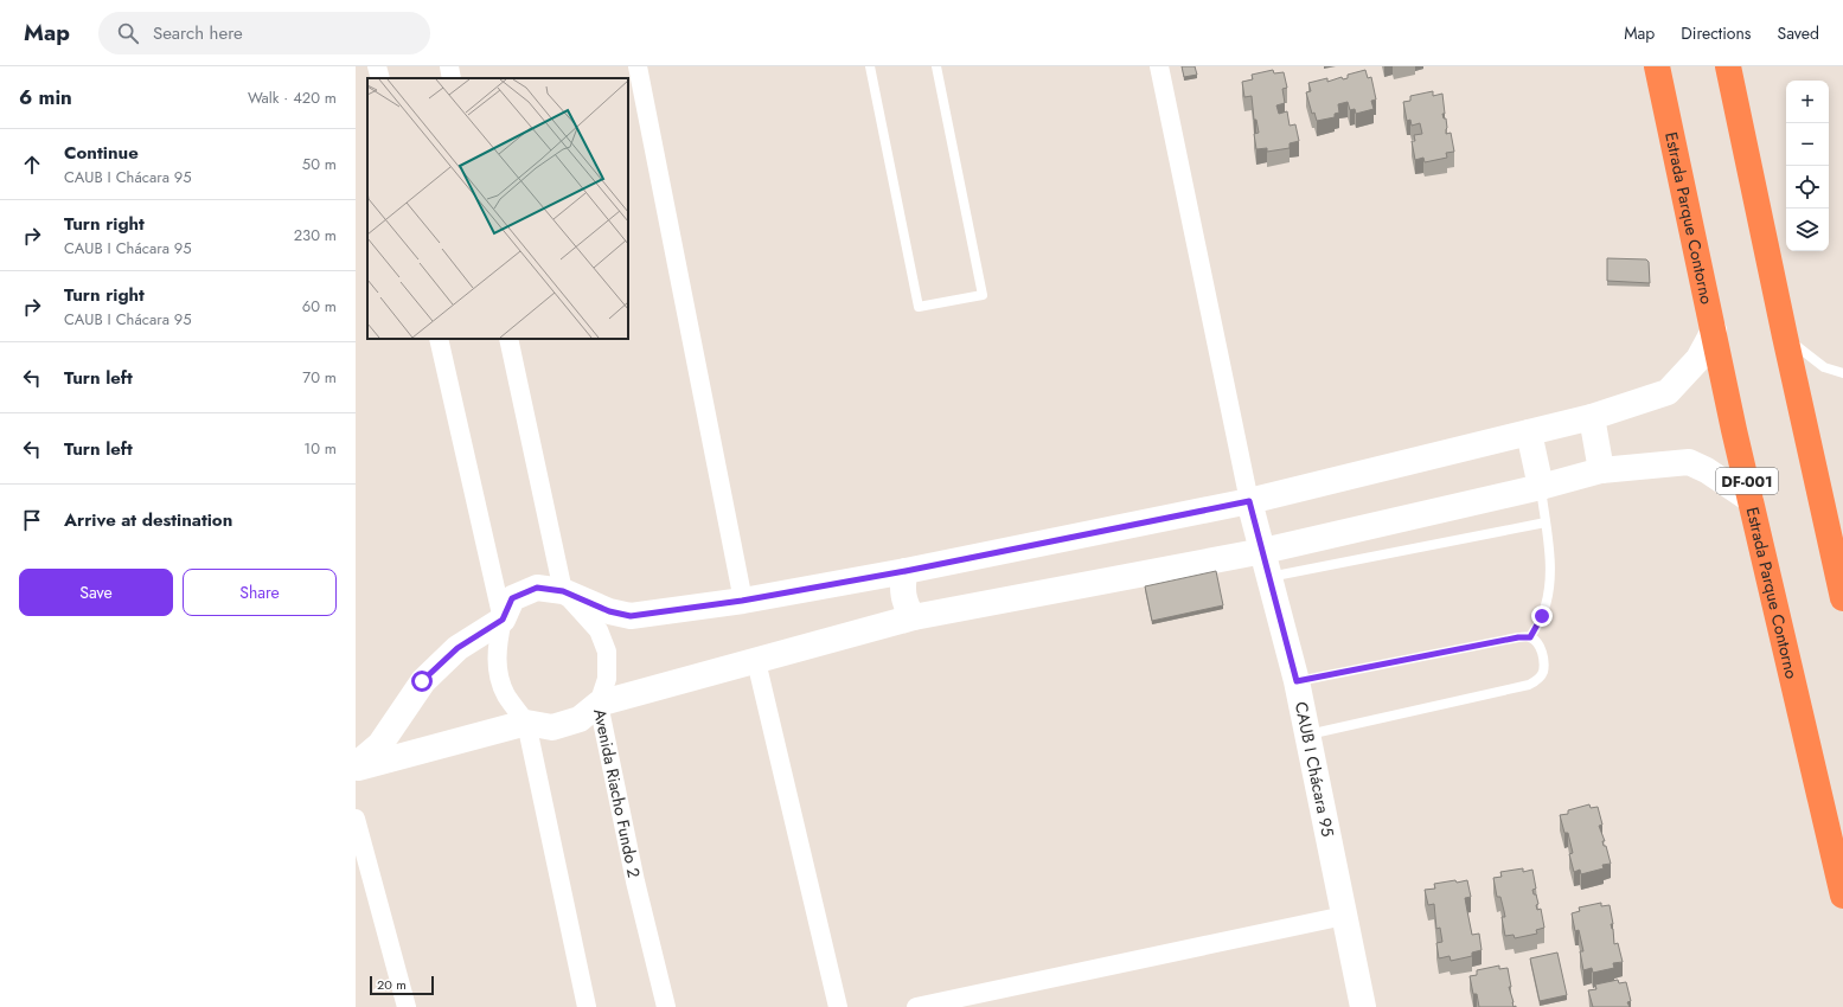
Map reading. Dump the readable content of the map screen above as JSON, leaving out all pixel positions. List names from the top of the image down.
{
  "streets": {
    "highway": ["Estrada Parque Contorno", "DF-001"],
    "street": ["CAUB I Chácara 95", "Avenida Riacho Fundo 2"]
  },
  "scale_bar": "20 m",
  "page": {
    "header": "Map",
    "search": "Search here",
    "nav": ["Map", "Directions", "Saved"],
    "heading": ["6 min", "Walk · 420 m"],
    "map_buttons": ["+", "−"],
    "list": [
      ["Continue", "CAUB I Chácara 95", "50 m"],
      ["Turn right", "CAUB I Chácara 95", "230 m"],
      ["Turn right", "CAUB I Chácara 95", "60 m"],
      ["Turn left", "70 m"],
      ["Turn left", "10 m"],
      "Arrive at destination"
    ],
    "buttons": ["Save", "Share"],
    "scale": "20 m"
  }
}
